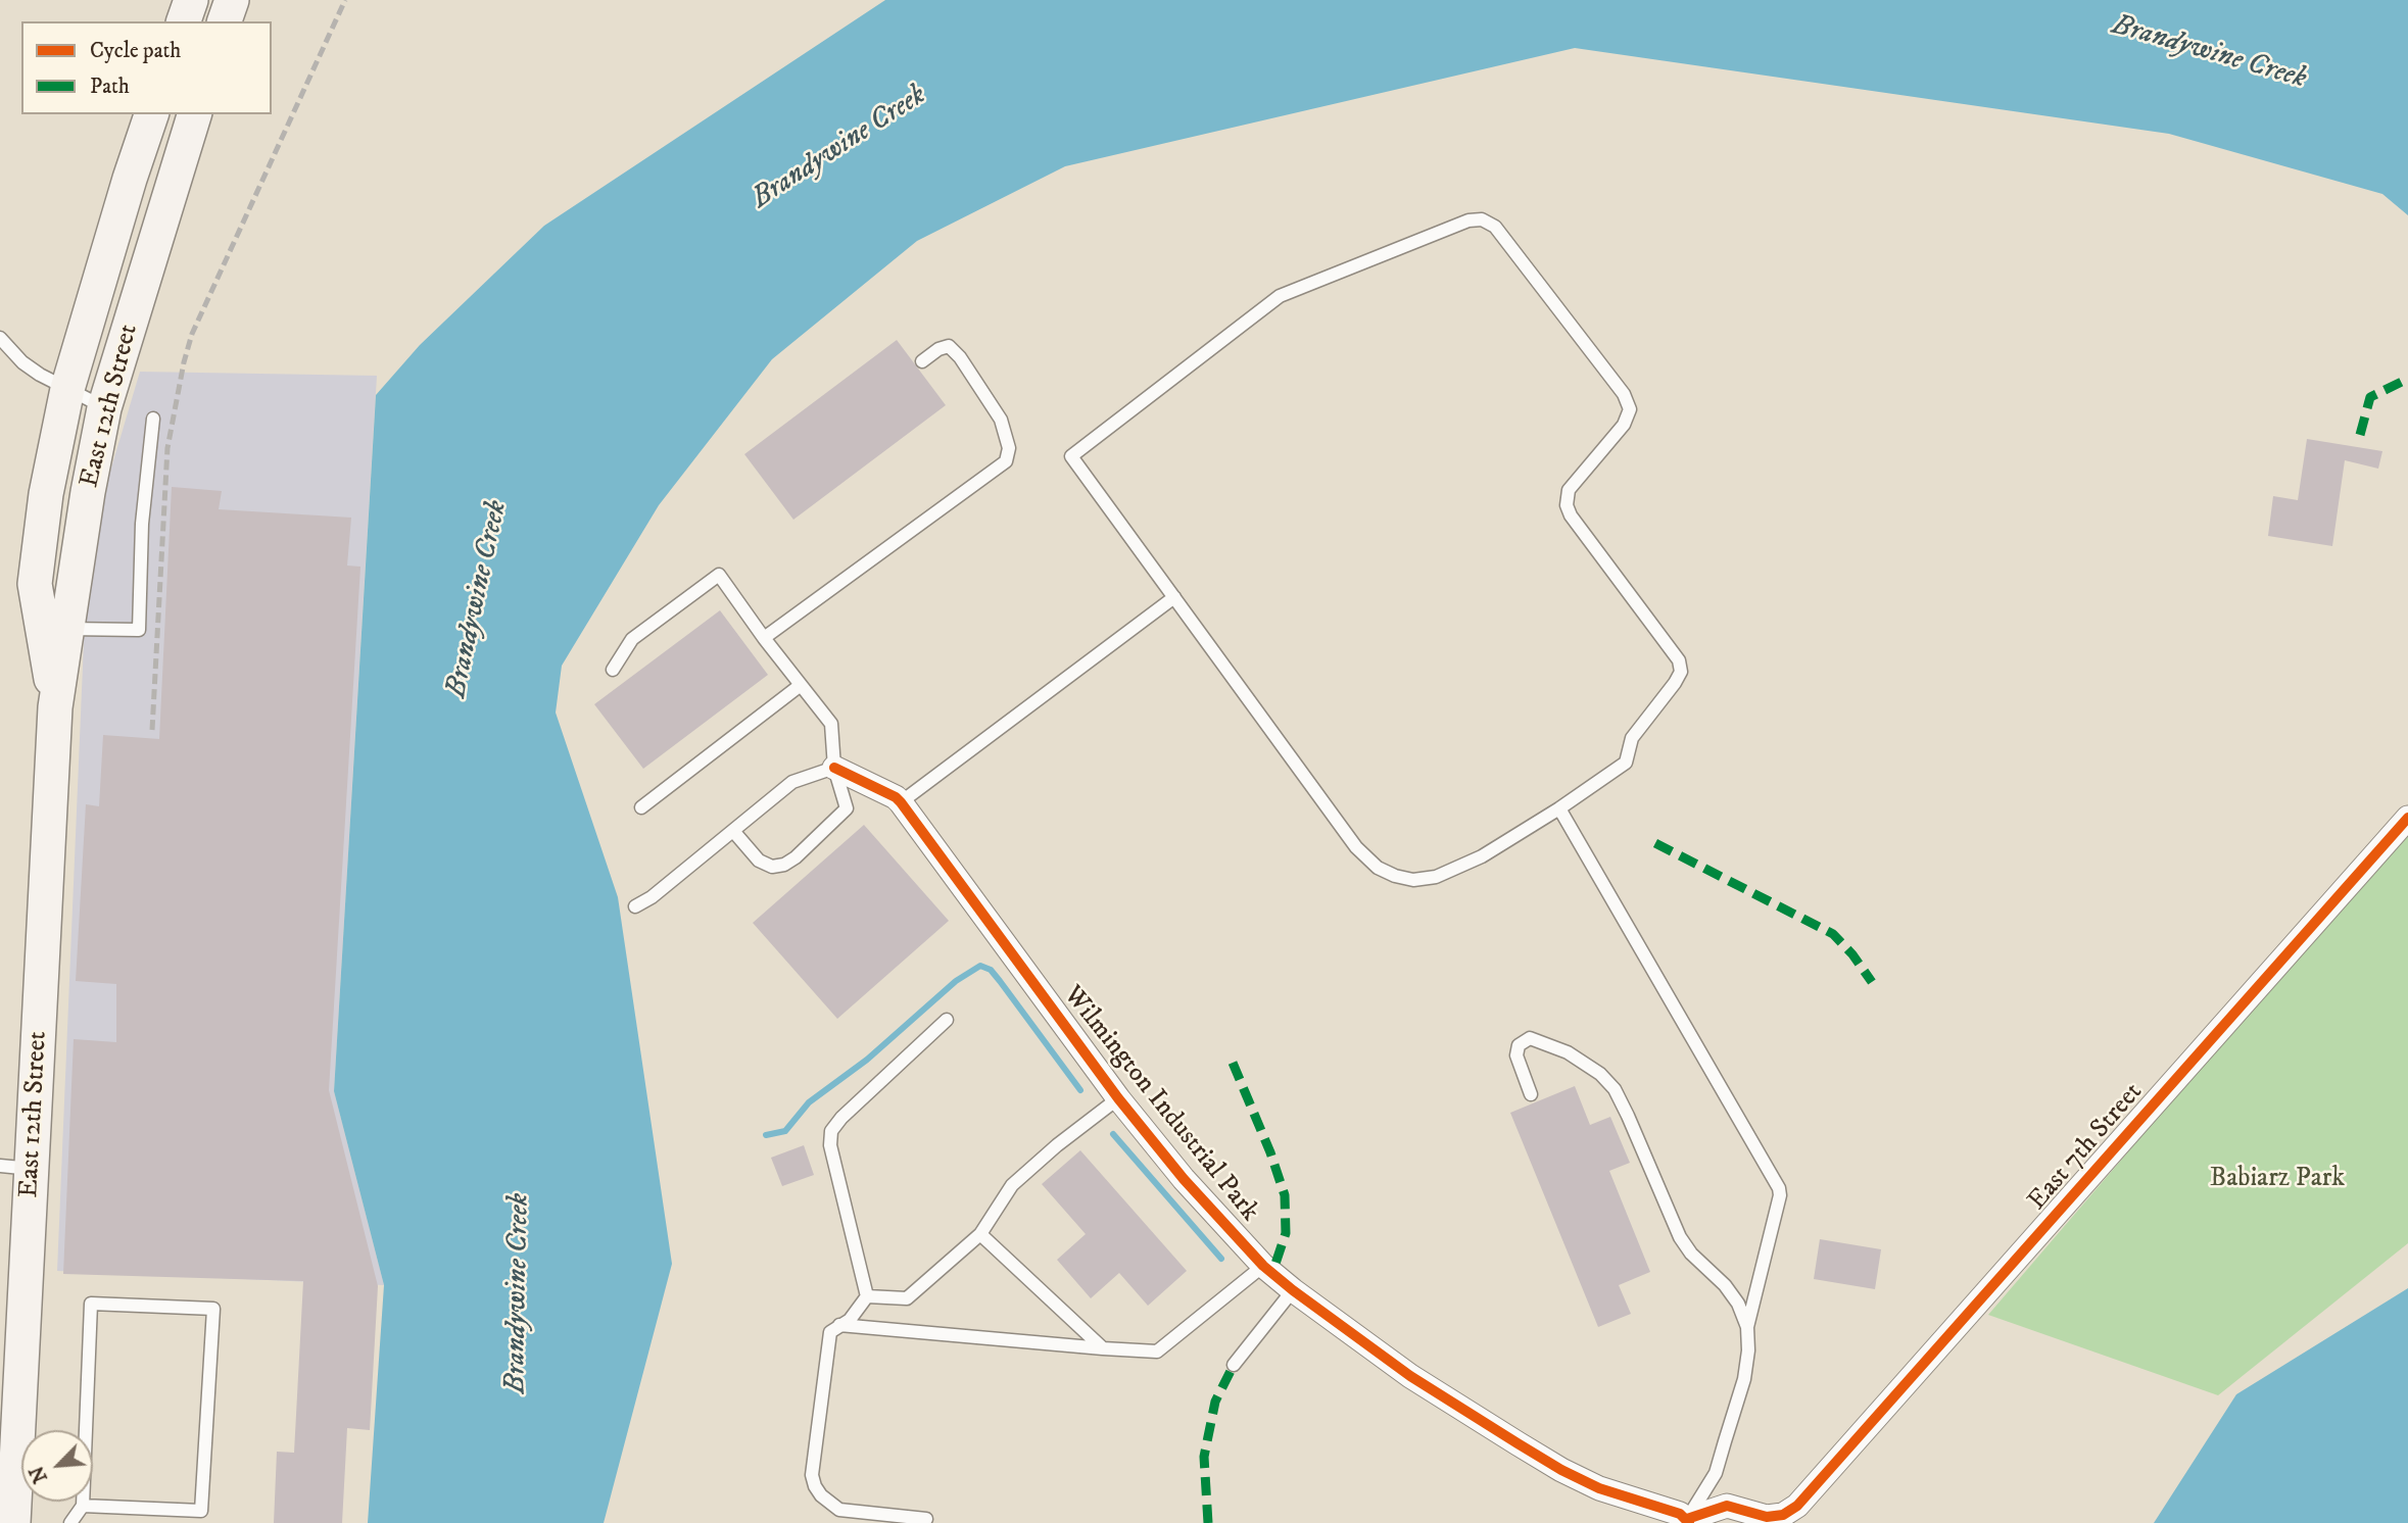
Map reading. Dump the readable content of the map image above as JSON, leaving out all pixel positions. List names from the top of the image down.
{
  "streets": {
    "main road": ["East 12th Street"],
    "street": ["Wilmington Industrial Park", "East 7th Street"]
  },
  "crossings": [
    ["Wilmington Industrial Park", "East 7th Street"]
  ],
  "water": ["Brandywine Creek"],
  "parks": ["Babiarz Park"],
  "legend": ["Cycle path", "Path"],
  "north": "bottom left"
}
